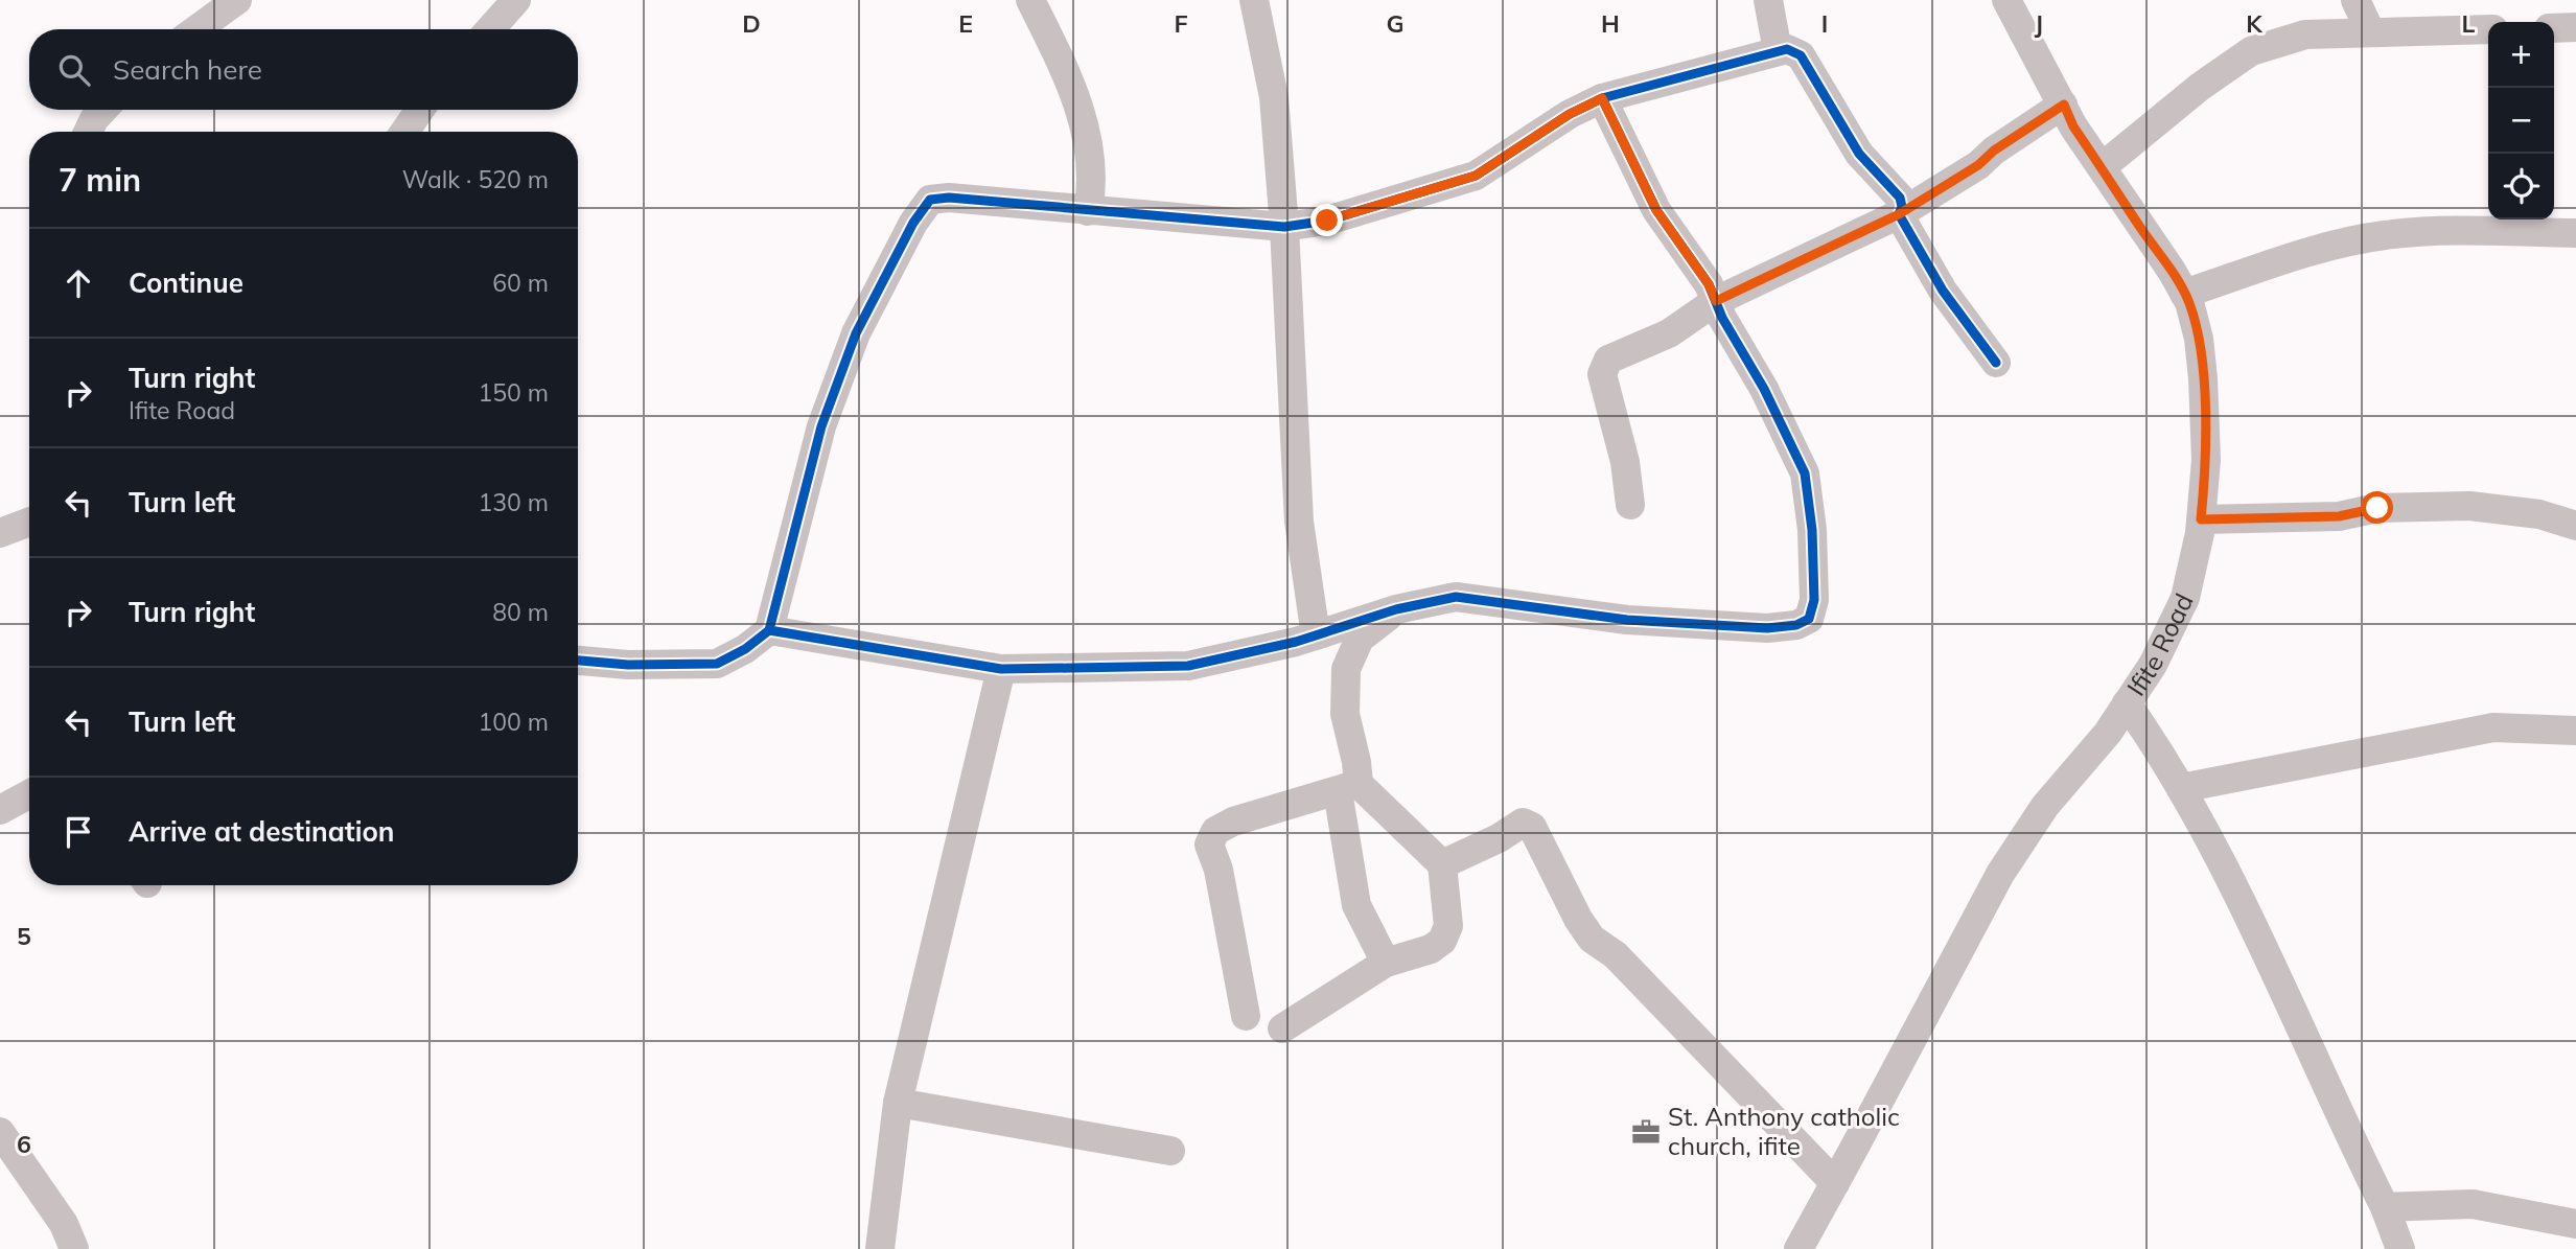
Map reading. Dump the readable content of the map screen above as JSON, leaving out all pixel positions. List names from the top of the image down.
{
  "streets": {
    "street": ["Ifite Road"]
  },
  "places": {
    "office": ["St. Anthony catholic church, ifite"]
  },
  "page": {
    "map_buttons": ["+", "−"],
    "search": "Search here",
    "heading": ["7 min", "Walk · 520 m"],
    "list": [
      ["Continue", "60 m"],
      ["Turn right", "Ifite Road", "150 m"],
      ["Turn left", "130 m"],
      ["Turn right", "80 m"],
      ["Turn left", "100 m"],
      "Arrive at destination"
    ]
  },
  "grid": {
    "columns": [
      "D",
      "E",
      "F",
      "G",
      "H",
      "I",
      "J",
      "K",
      "L"
    ],
    "rows": ["5", "6"]
  }
}
